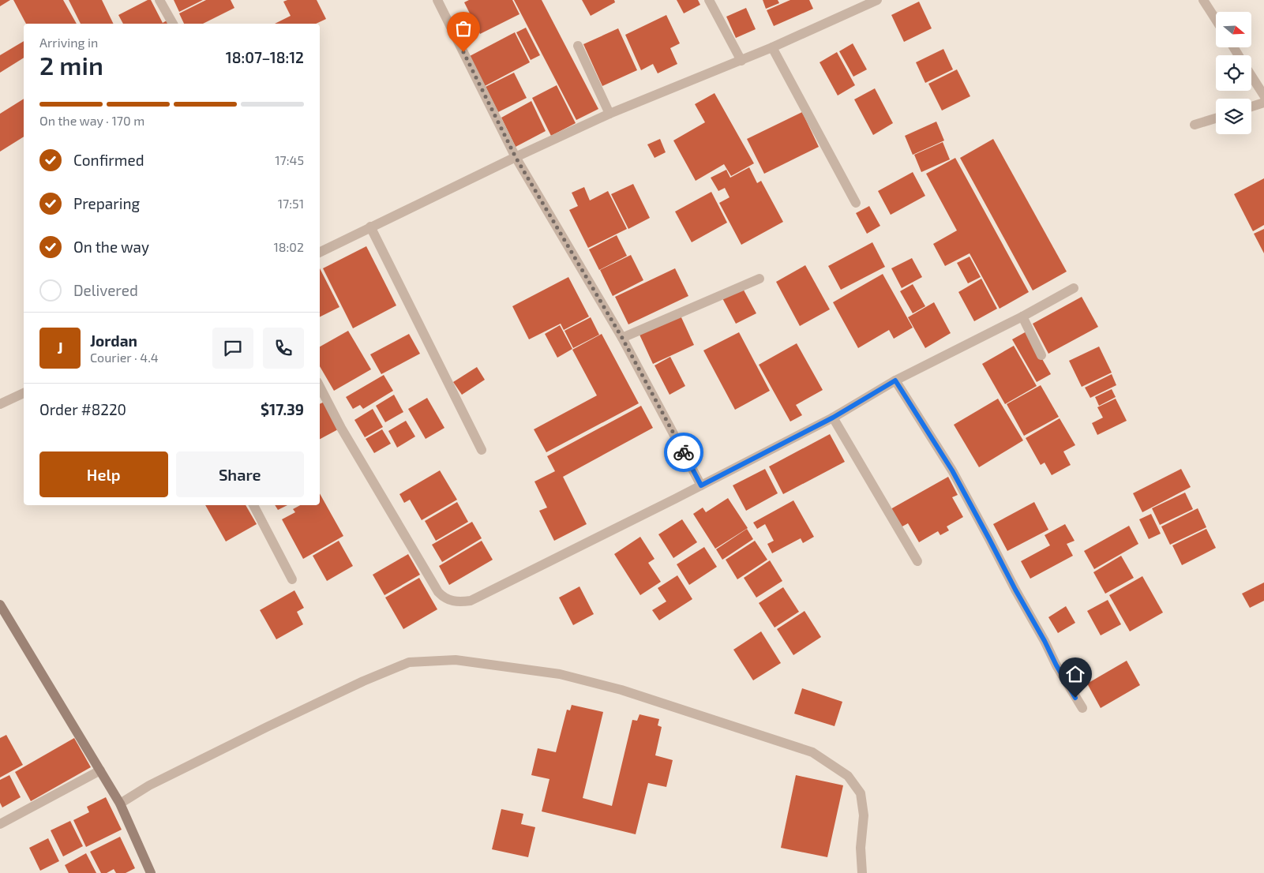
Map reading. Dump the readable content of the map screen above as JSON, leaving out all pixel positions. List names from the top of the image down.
{
  "north": "right",
  "page": {
    "heading": ["2 min", "Arriving in", "18:07–18:12"],
    "panel": [
      "Jordan",
      "Courier · 4.4",
      "Order #8220",
      "$17.39"
    ],
    "bar": "On the way · 170 m",
    "list": [
      ["Confirmed", "17:45"],
      ["Preparing", "17:51"],
      ["On the way", "18:02"],
      "Delivered"
    ],
    "round": "J",
    "buttons": ["Help", "Share"]
  }
}
